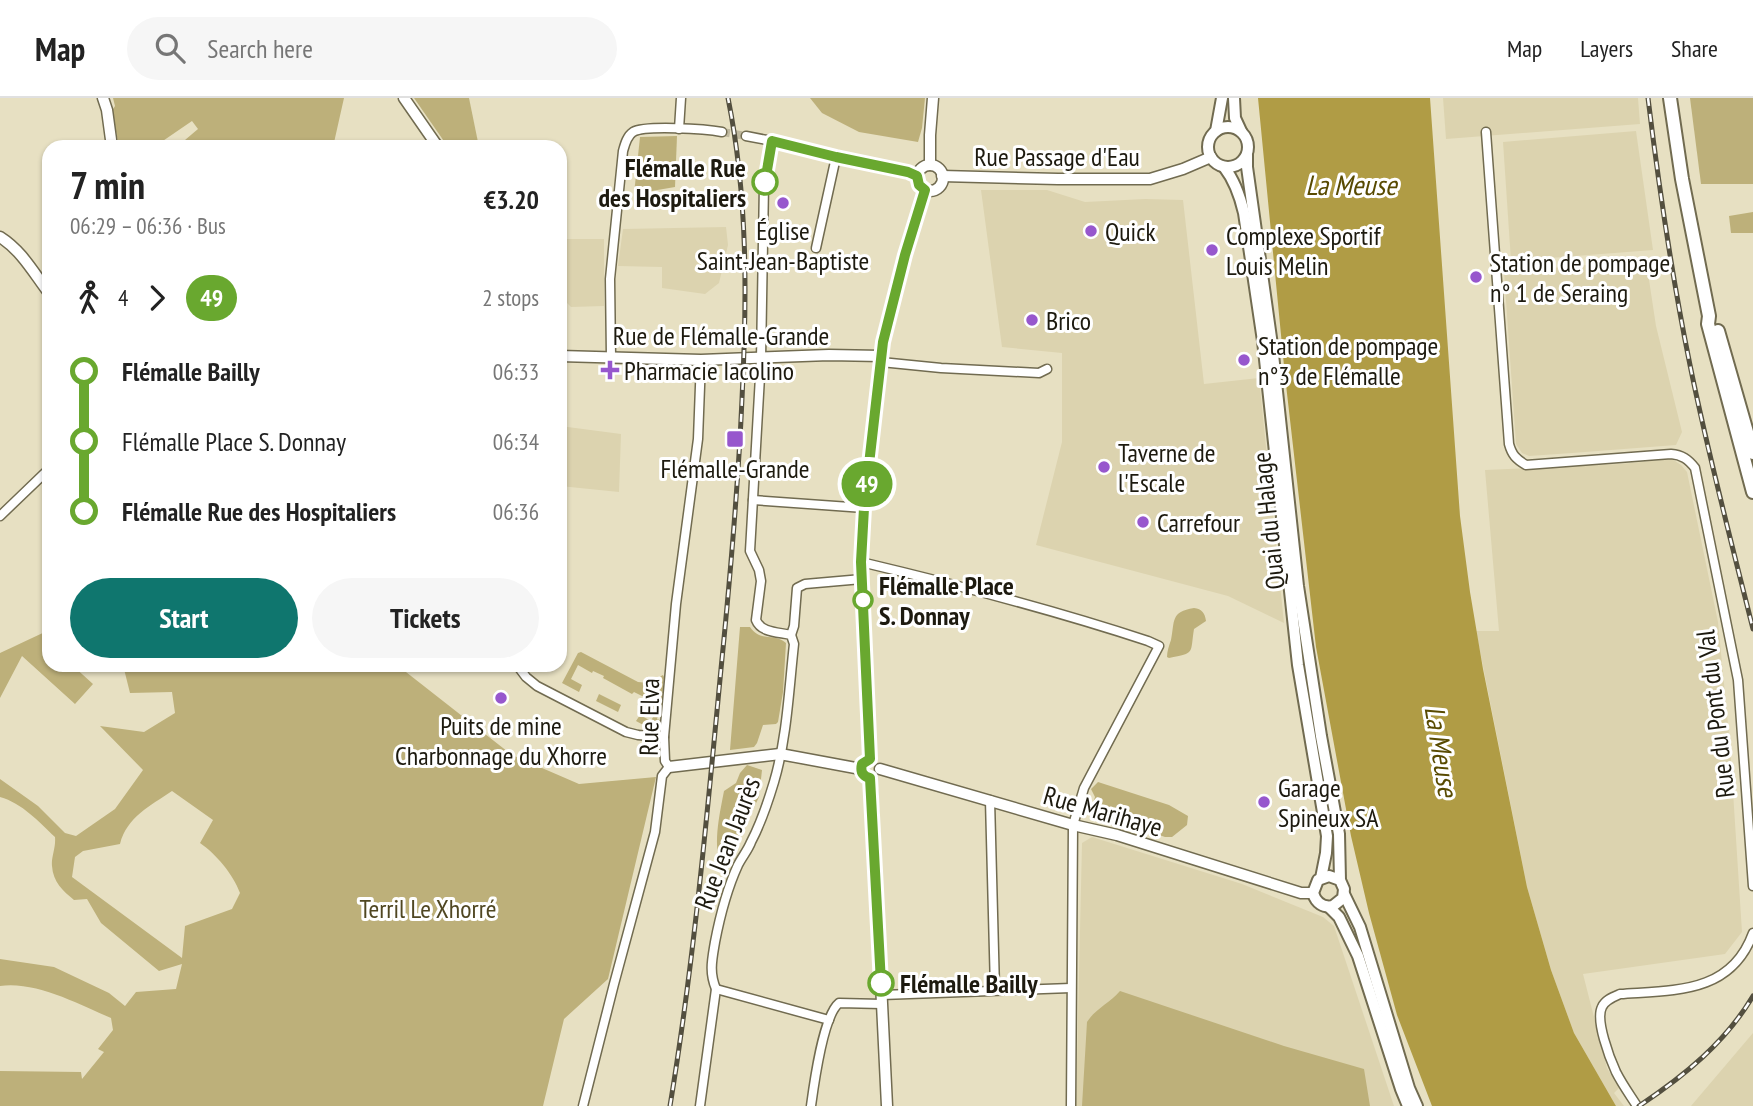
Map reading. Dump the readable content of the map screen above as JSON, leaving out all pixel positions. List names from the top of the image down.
{
  "streets": {
    "main road": ["Quai du Halage"],
    "street": [
      "Rue Passage d'Eau",
      "Rue de Flémalle-Grande",
      "Rue du Pont du Val",
      "Rue Elva",
      "Rue Marihaye",
      "Rue Jean Jaurès"
    ]
  },
  "crossings": [
    ["Rue Passage d'Eau", "Quai du Halage"],
    ["Rue de Flémalle-Grande", "Rue Elva"],
    ["Quai du Halage", "Rue Marihaye"]
  ],
  "water": ["La Meuse"],
  "parks": ["Terril Le Xhorré"],
  "places": {
    "other": [
      "Flémalle Rue des Hospitaliers",
      "Église Saint-Jean-Baptiste",
      "Quick",
      "Complexe Sportif Louis Melin",
      "Station de pompage n° 1 de Seraing",
      "Brico",
      "Station de pompage n°3 de Flémalle",
      "Taverne de l'Escale",
      "Carrefour",
      "Flémalle Place S. Donnay",
      "Puits de mine Charbonnage du Xhorre",
      "Garage Spineux SA",
      "Flémalle Bailly"
    ],
    "health": ["Pharmacie Iacolino"],
    "transit": ["Flémalle-Grande"]
  },
  "lines": ["bus line 49"],
  "page": {
    "header": "Map",
    "search": "Search here",
    "nav": ["Map", "Layers", "Share"],
    "on_map": "49",
    "heading": ["7 min", "06:29 – 06:36 · Bus", "€3.20"],
    "legs": ["4", "49", "2 stops"],
    "list": [
      {
        "name": "Flémalle Bailly",
        "value": "06:33"
      },
      {
        "name": "Flémalle Place S. Donnay",
        "value": "06:34"
      },
      {
        "name": "Flémalle Rue des Hospitaliers",
        "value": "06:36"
      }
    ],
    "buttons": ["Start", "Tickets"]
  }
}
